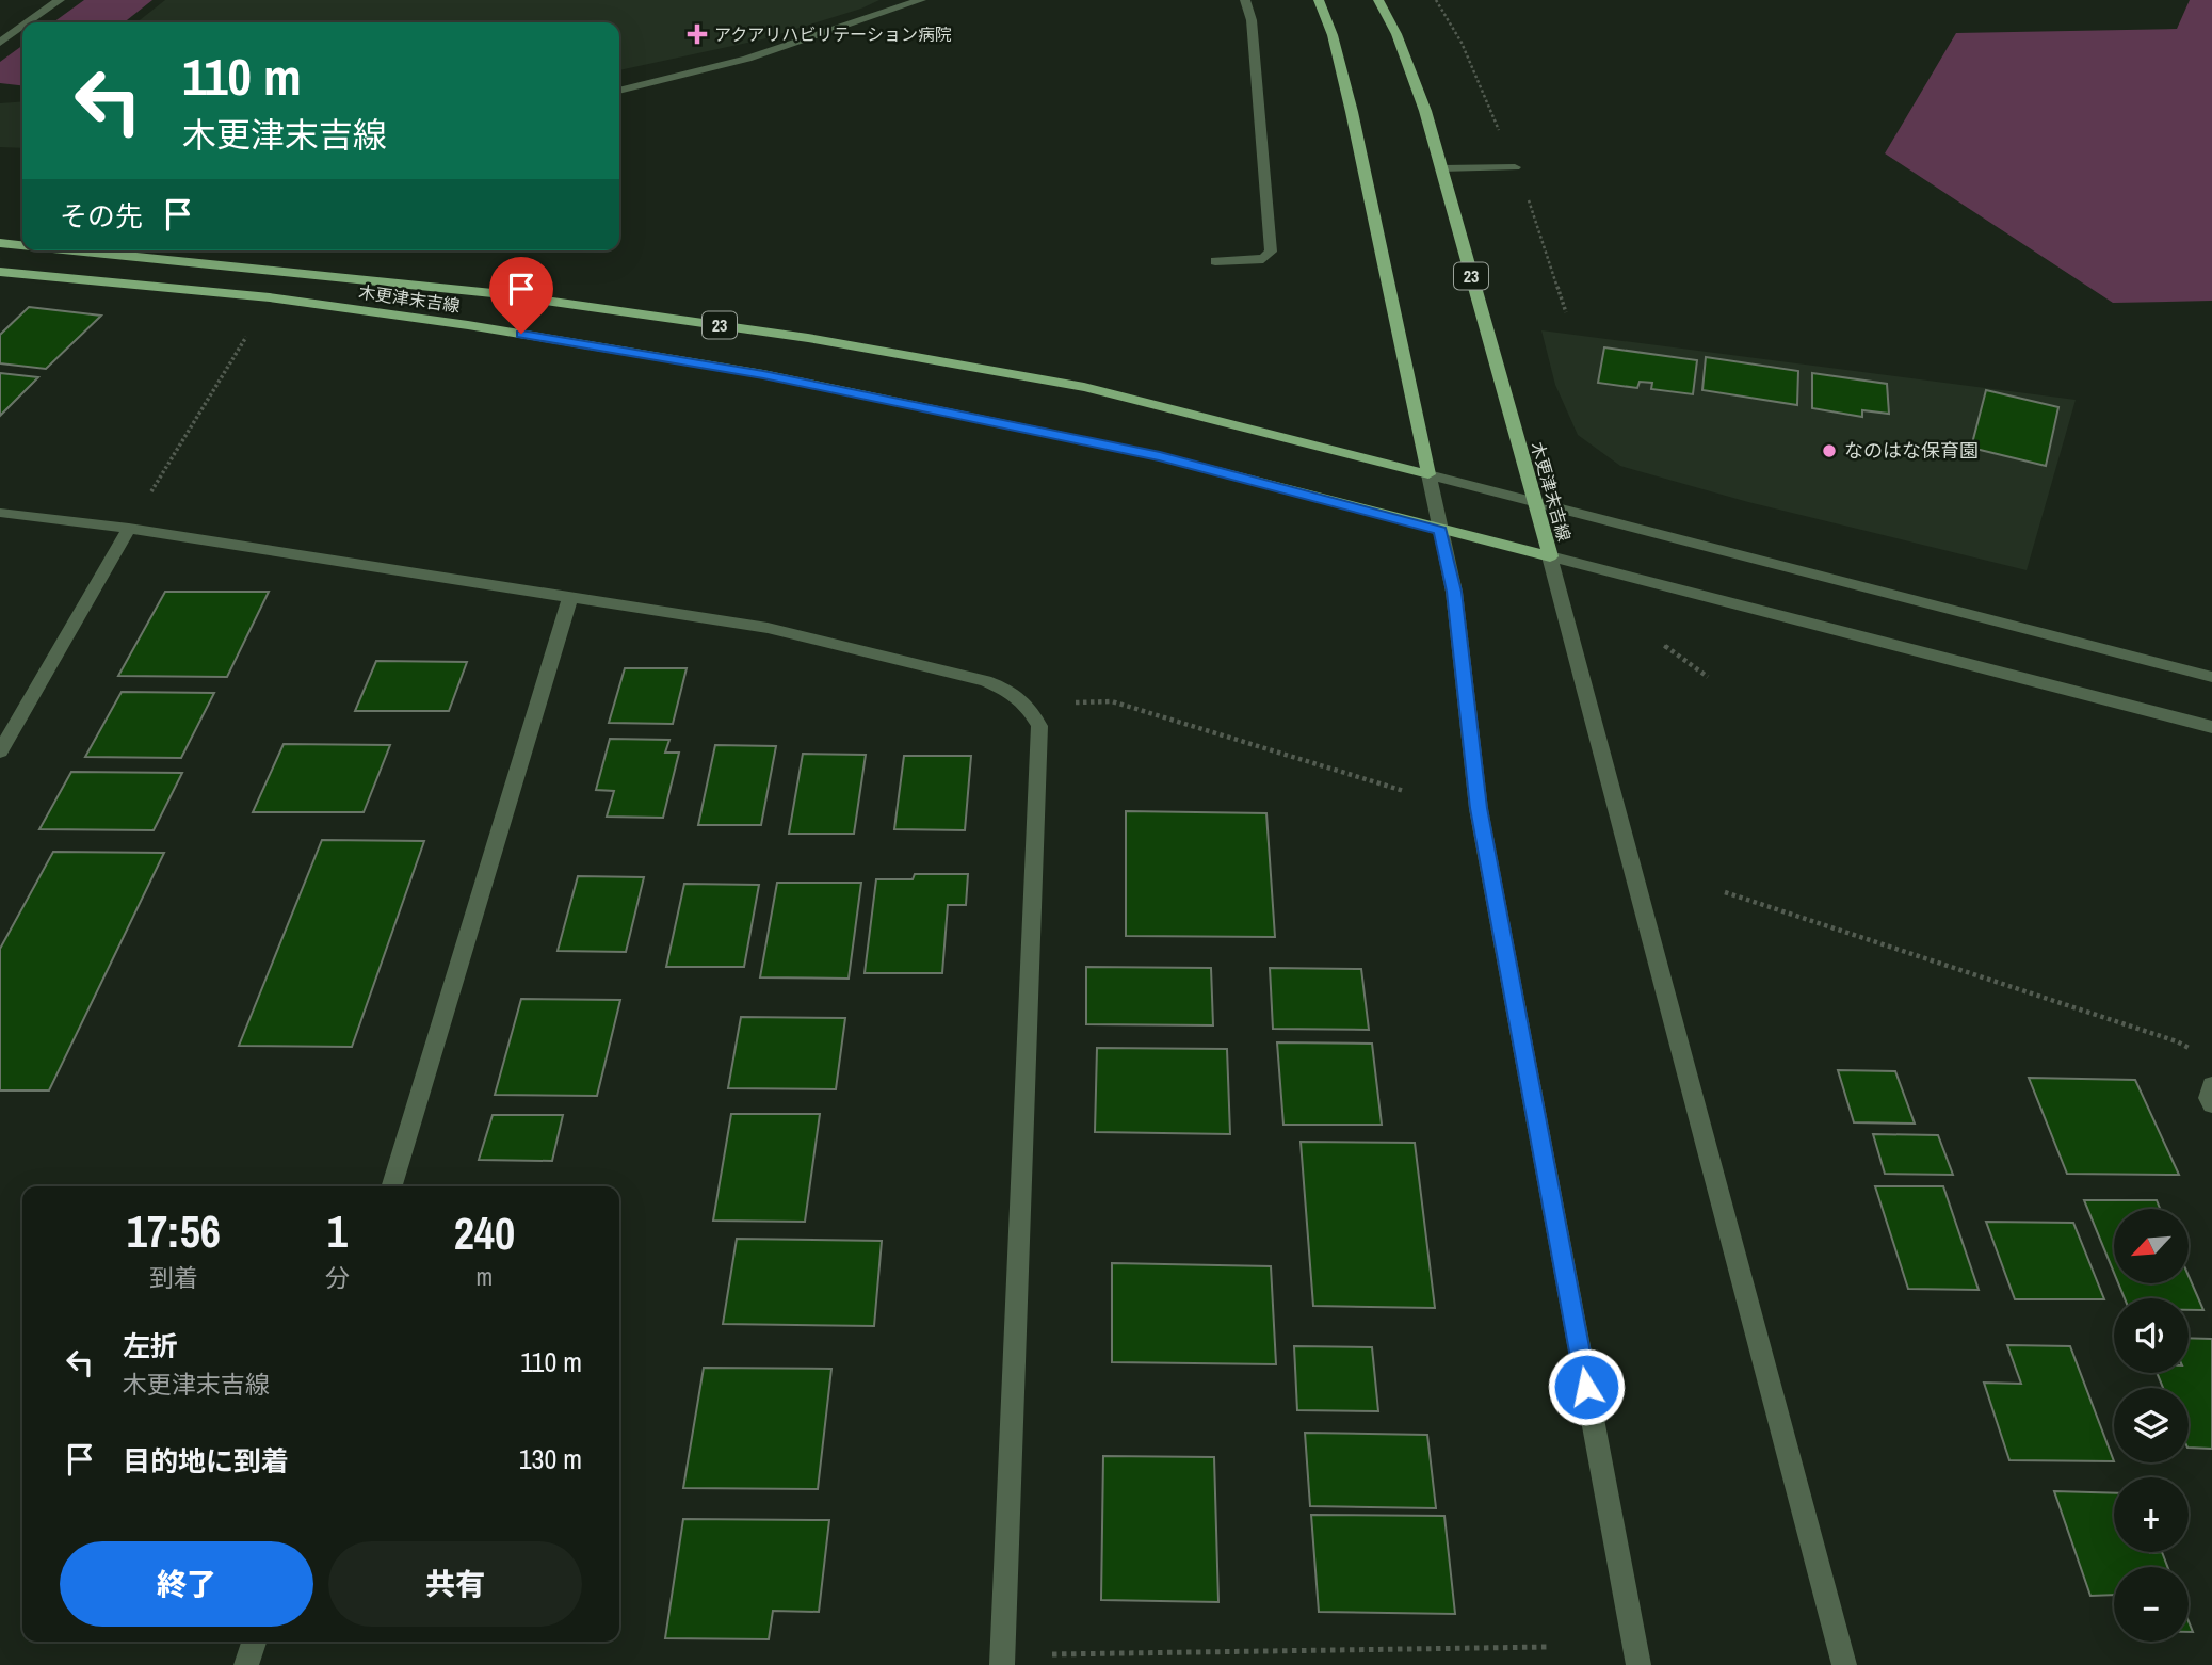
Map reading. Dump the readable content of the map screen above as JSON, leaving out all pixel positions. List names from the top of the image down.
{
  "streets": {
    "main road": ["23", "木更津末吉線"]
  },
  "places": {
    "health": ["アクアリハビリテーション病院"],
    "other": ["なのはな保育園"]
  },
  "north": "bottom left",
  "page": {
    "turn": ["110 m", "木更津末吉線"],
    "then": "その先",
    "eta": [
      "17:56",
      "到着",
      "1",
      "分",
      "240",
      "m"
    ],
    "map_buttons": ["+", "−"],
    "list": [
      {
        "name": "左折",
        "note": "木更津末吉線",
        "value": "110 m"
      },
      {
        "name": "目的地に到着",
        "value": "130 m"
      }
    ],
    "buttons": ["終了", "共有"]
  }
}
